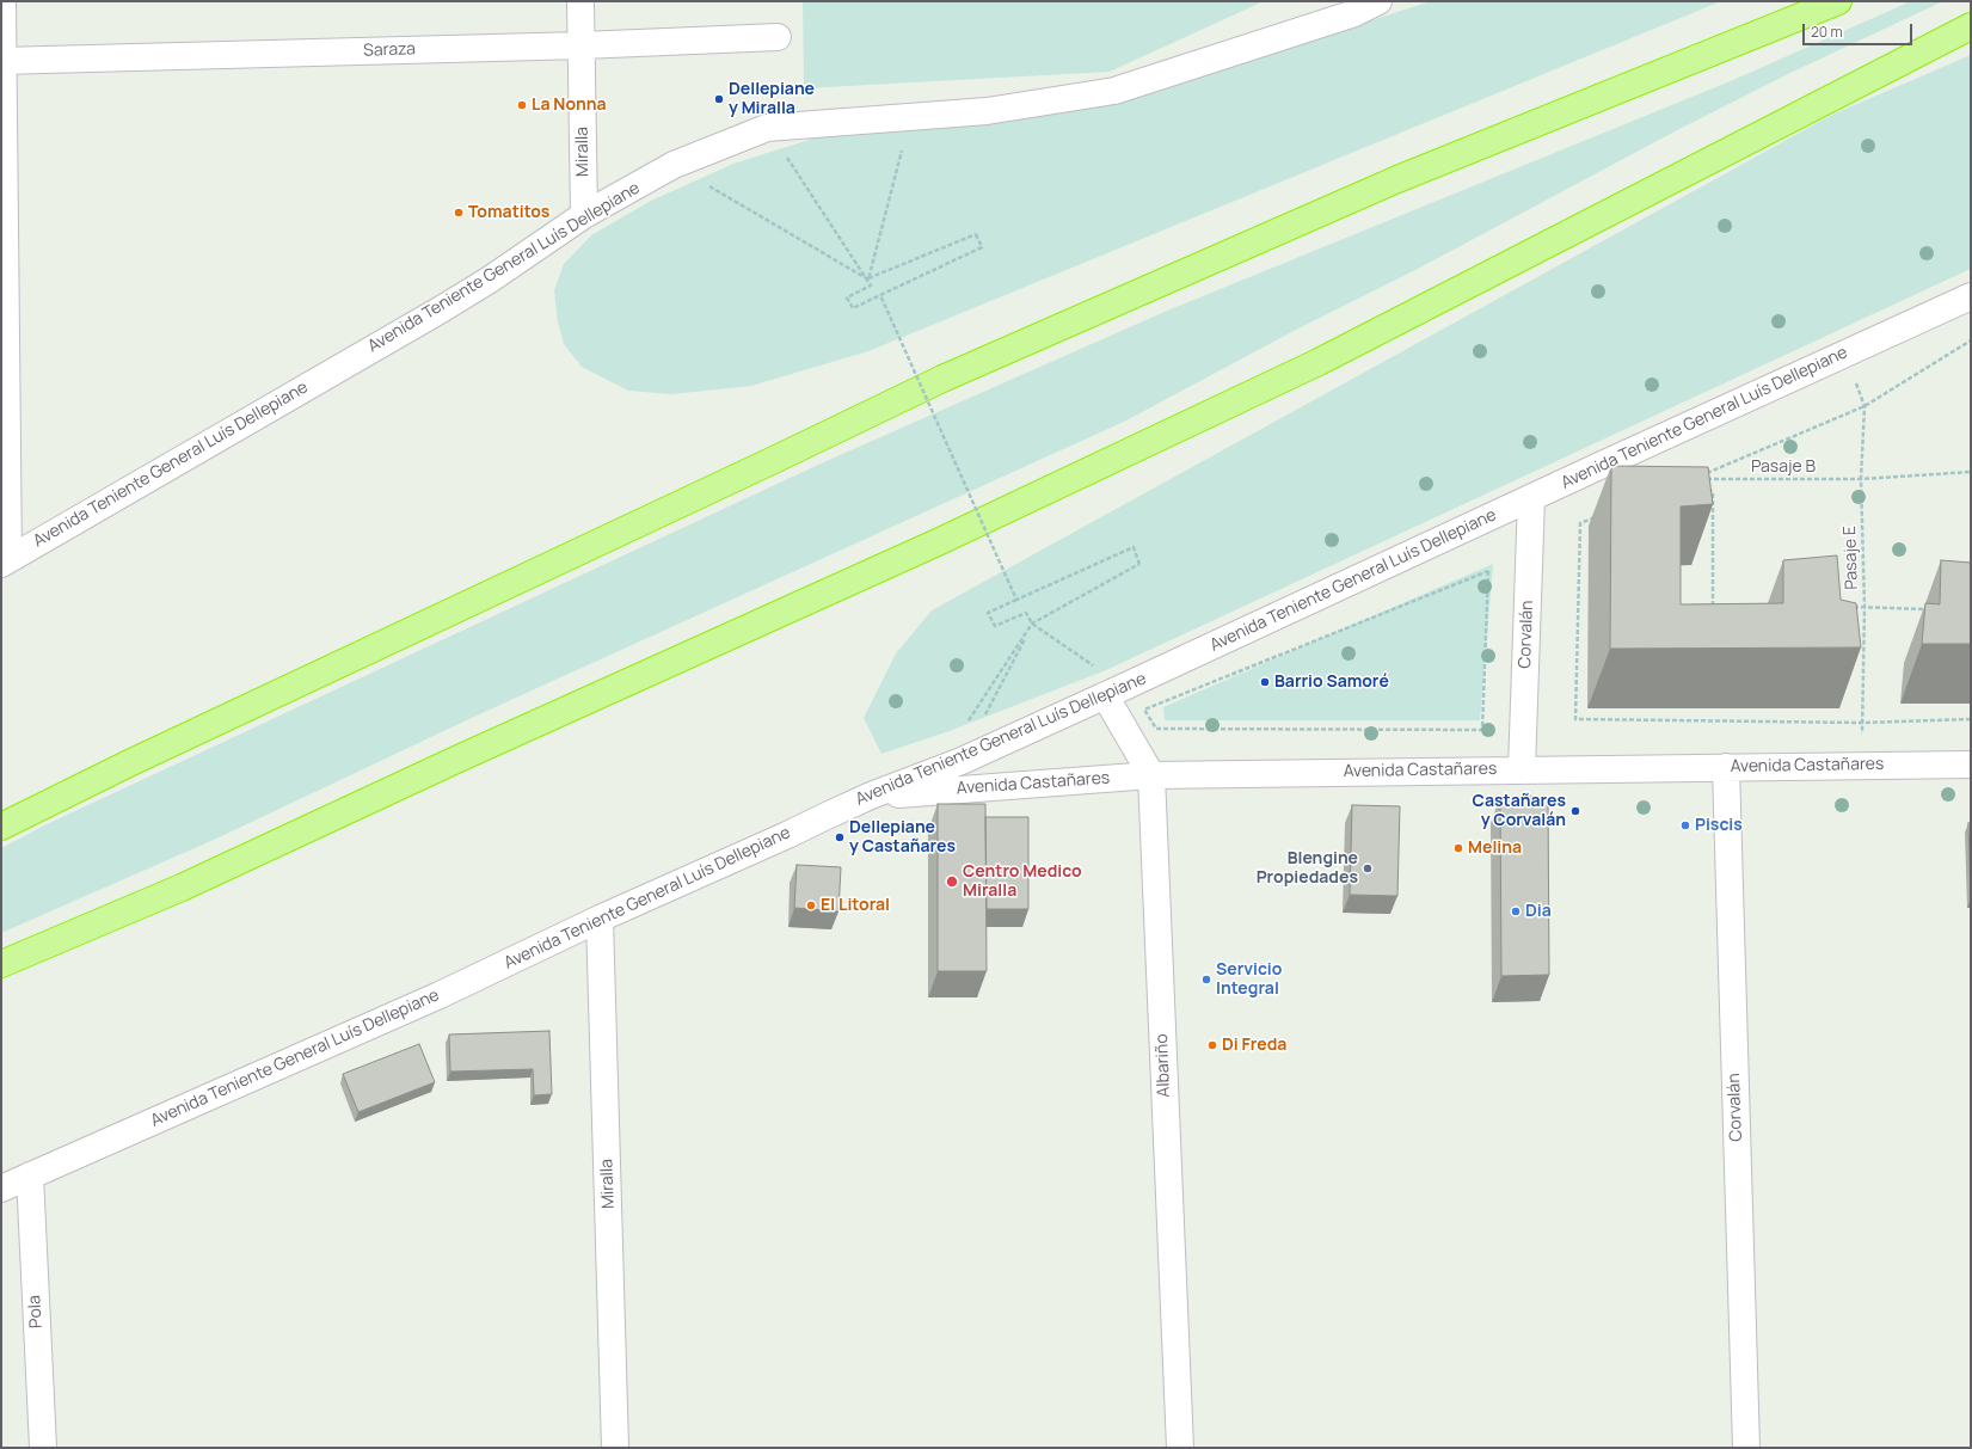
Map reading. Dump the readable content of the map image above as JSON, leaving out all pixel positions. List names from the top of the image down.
{
  "streets": {
    "street": [
      "Saraza",
      "Miralla",
      "Avenida Teniente General Luís Dellepiane",
      "Corvalán",
      "Avenida Castañares",
      "Albariño",
      "Pola"
    ],
    "path": ["Pasaje B", "Pasaje E"]
  },
  "crossings": [
    ["Saraza", "Miralla"],
    ["Miralla", "Avenida Teniente General Luís Dellepiane"],
    ["Avenida Teniente General Luís Dellepiane", "Pasaje E"],
    ["Avenida Teniente General Luís Dellepiane", "Corvalán"],
    ["Avenida Teniente General Luís Dellepiane", "Avenida Castañares"],
    ["Avenida Teniente General Luís Dellepiane", "Albariño"],
    ["Avenida Teniente General Luís Dellepiane", "Pola"],
    ["Pasaje B", "Pasaje E"],
    ["Pasaje E", "Avenida Castañares"],
    ["Corvalán", "Avenida Castañares"],
    ["Avenida Castañares", "Albariño"]
  ],
  "places": [
    "Dellepiane y Miralla",
    "La Nonna",
    "Tomatitos",
    "Barrio Samoré",
    "Castañares y Corvalán",
    "Piscis",
    "Dellepiane y Castañares",
    "Melina",
    "Blengine Propiedades",
    "Centro Medico Miralla",
    "El Litoral",
    "Dia",
    "Servicio Integral",
    "Di Freda"
  ],
  "scale_bar": "20 m"
}
